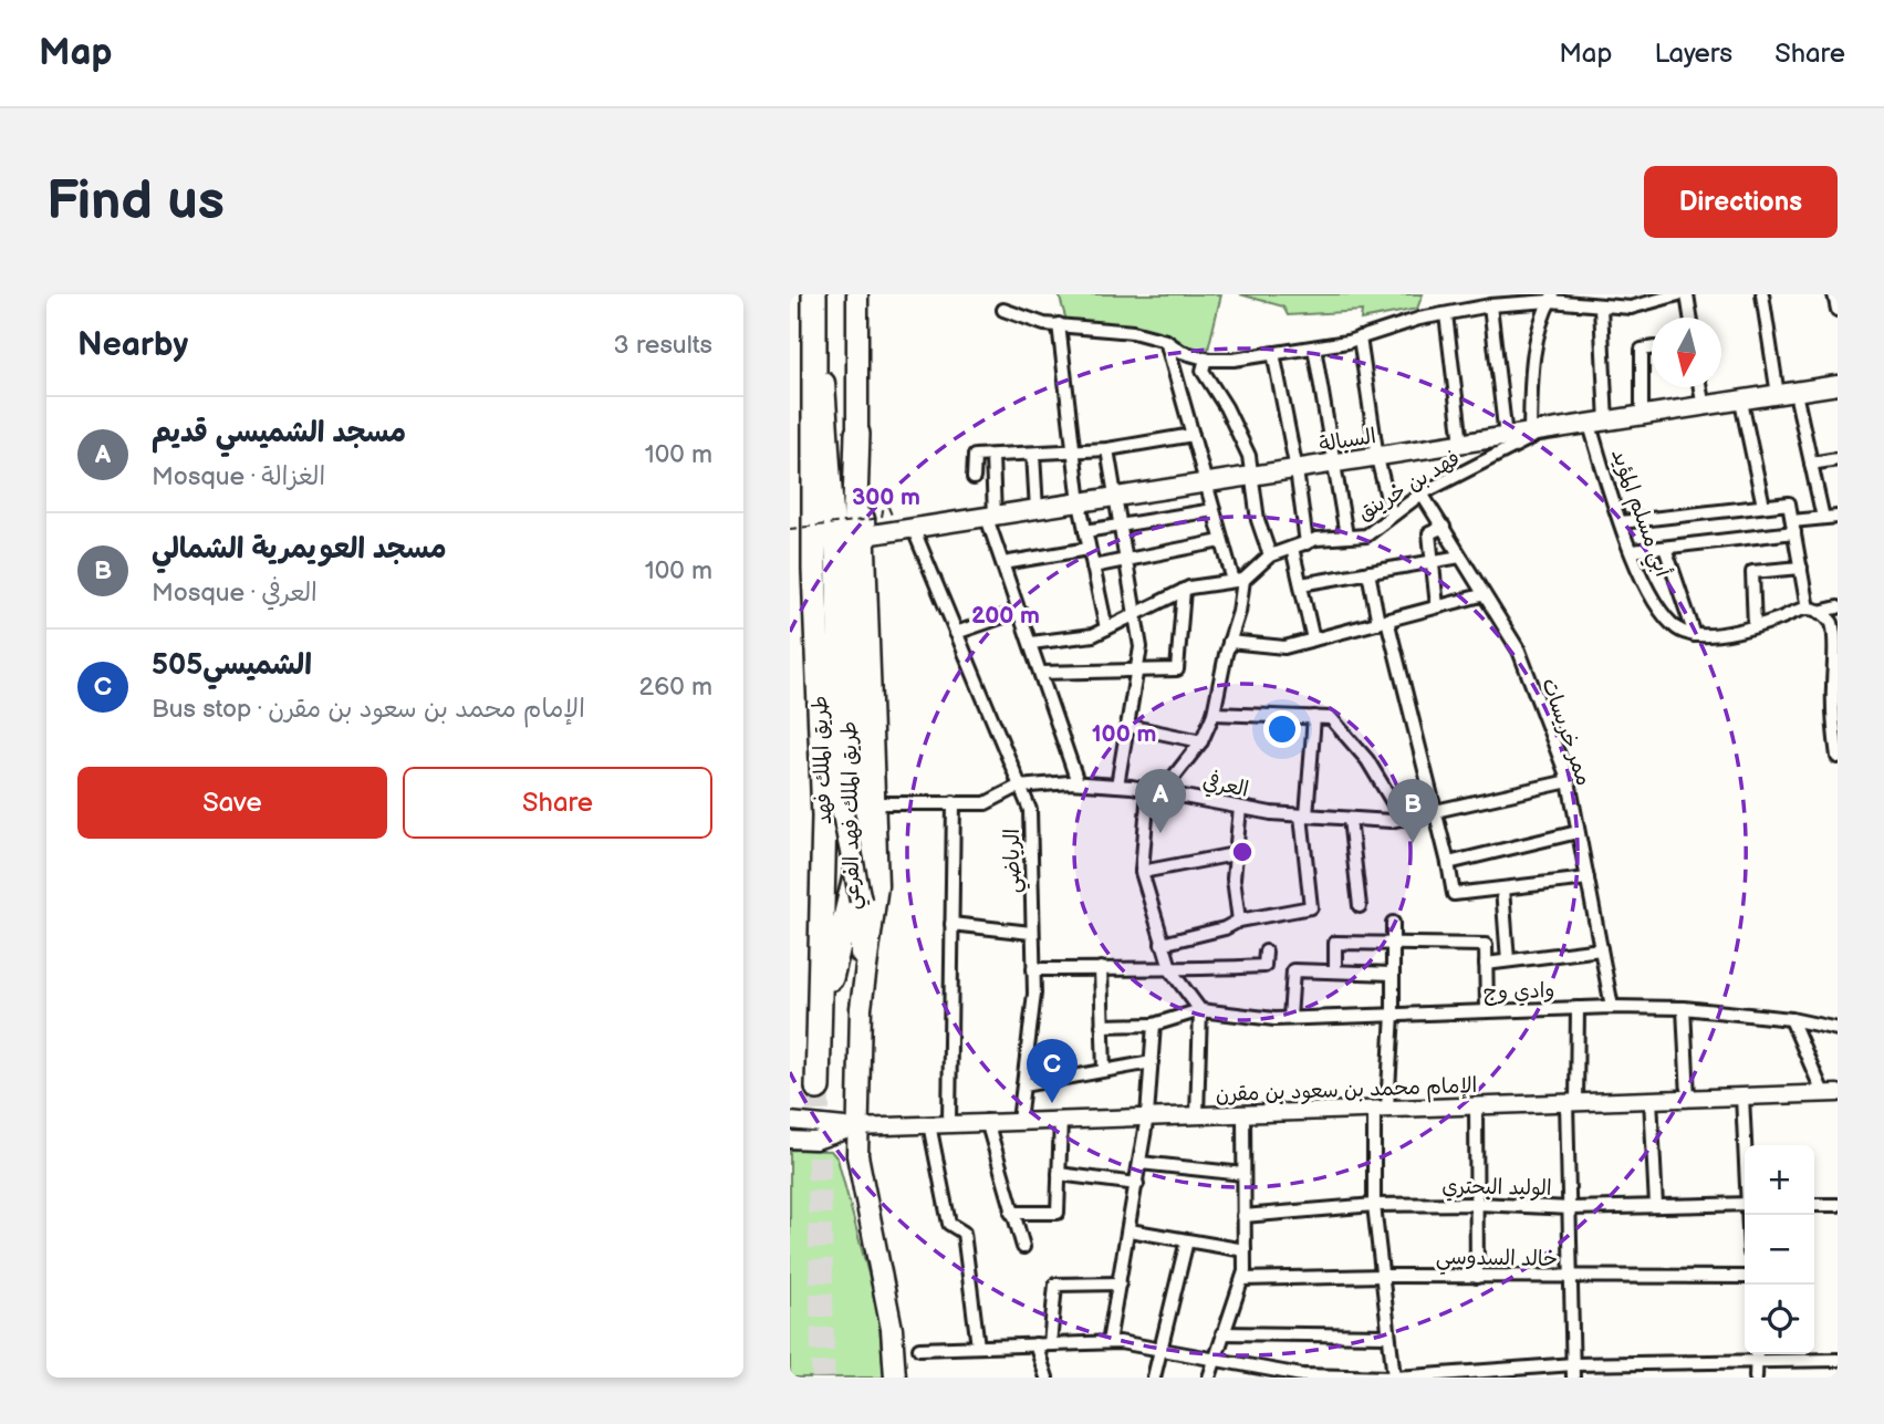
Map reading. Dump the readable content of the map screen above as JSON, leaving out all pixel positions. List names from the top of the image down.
{
  "streets": {
    "highway": ["طريق الملك فهد"],
    "main road": ["السبالة", "طريق الملك فهد الفرعي"],
    "street": [
      "فهد بن خرينق",
      "أبي مسلم المؤيد",
      "ممر خريسات",
      "العرفي",
      "الرياضي",
      "وادي وج",
      "الإمام محمد بن سعود بن مقرن",
      "الوليد البحتري",
      "خالد السدوسي"
    ]
  },
  "crossings": [
    ["السبالة", "فهد بن خرينق"],
    ["السبالة", "أبي مسلم المؤيد"],
    ["السبالة", "طريق الملك فهد الفرعي"],
    ["السبالة", "الرياضي"],
    ["فهد بن خرينق", "ممر خريسات"],
    ["ممر خريسات", "العرفي"],
    ["ممر خريسات", "وادي وج"],
    ["طريق الملك فهد", "طريق الملك فهد الفرعي"],
    ["العرفي", "طريق الملك فهد الفرعي"],
    ["العرفي", "الرياضي"],
    ["طريق الملك فهد الفرعي", "الإمام محمد بن سعود بن مقرن"],
    ["الرياضي", "الإمام محمد بن سعود بن مقرن"]
  ],
  "north": "bottom",
  "page": {
    "header": "Map",
    "nav": ["Map", "Layers", "Share"],
    "buttons": [
      "Directions",
      ["Save", "Share"]
    ],
    "title": "Find us",
    "heading": ["Nearby", "3 results"],
    "list": [
      {
        "mark": "A",
        "name": "مسجد الشميسي قديم",
        "note": "Mosque · الغزالة",
        "value": "100 m"
      },
      {
        "mark": "B",
        "name": "مسجد العويمرية الشمالي",
        "note": "Mosque · العرفي",
        "value": "100 m"
      },
      {
        "mark": "C",
        "name": "الشميسي505",
        "note": "Bus stop · الإمام محمد بن سعود بن مقرن",
        "value": "260 m"
      }
    ],
    "pins": ["A", "B", "C"],
    "map_buttons": ["+", "−"]
  },
  "rings": ["300 m", "200 m", "100 m"]
}
